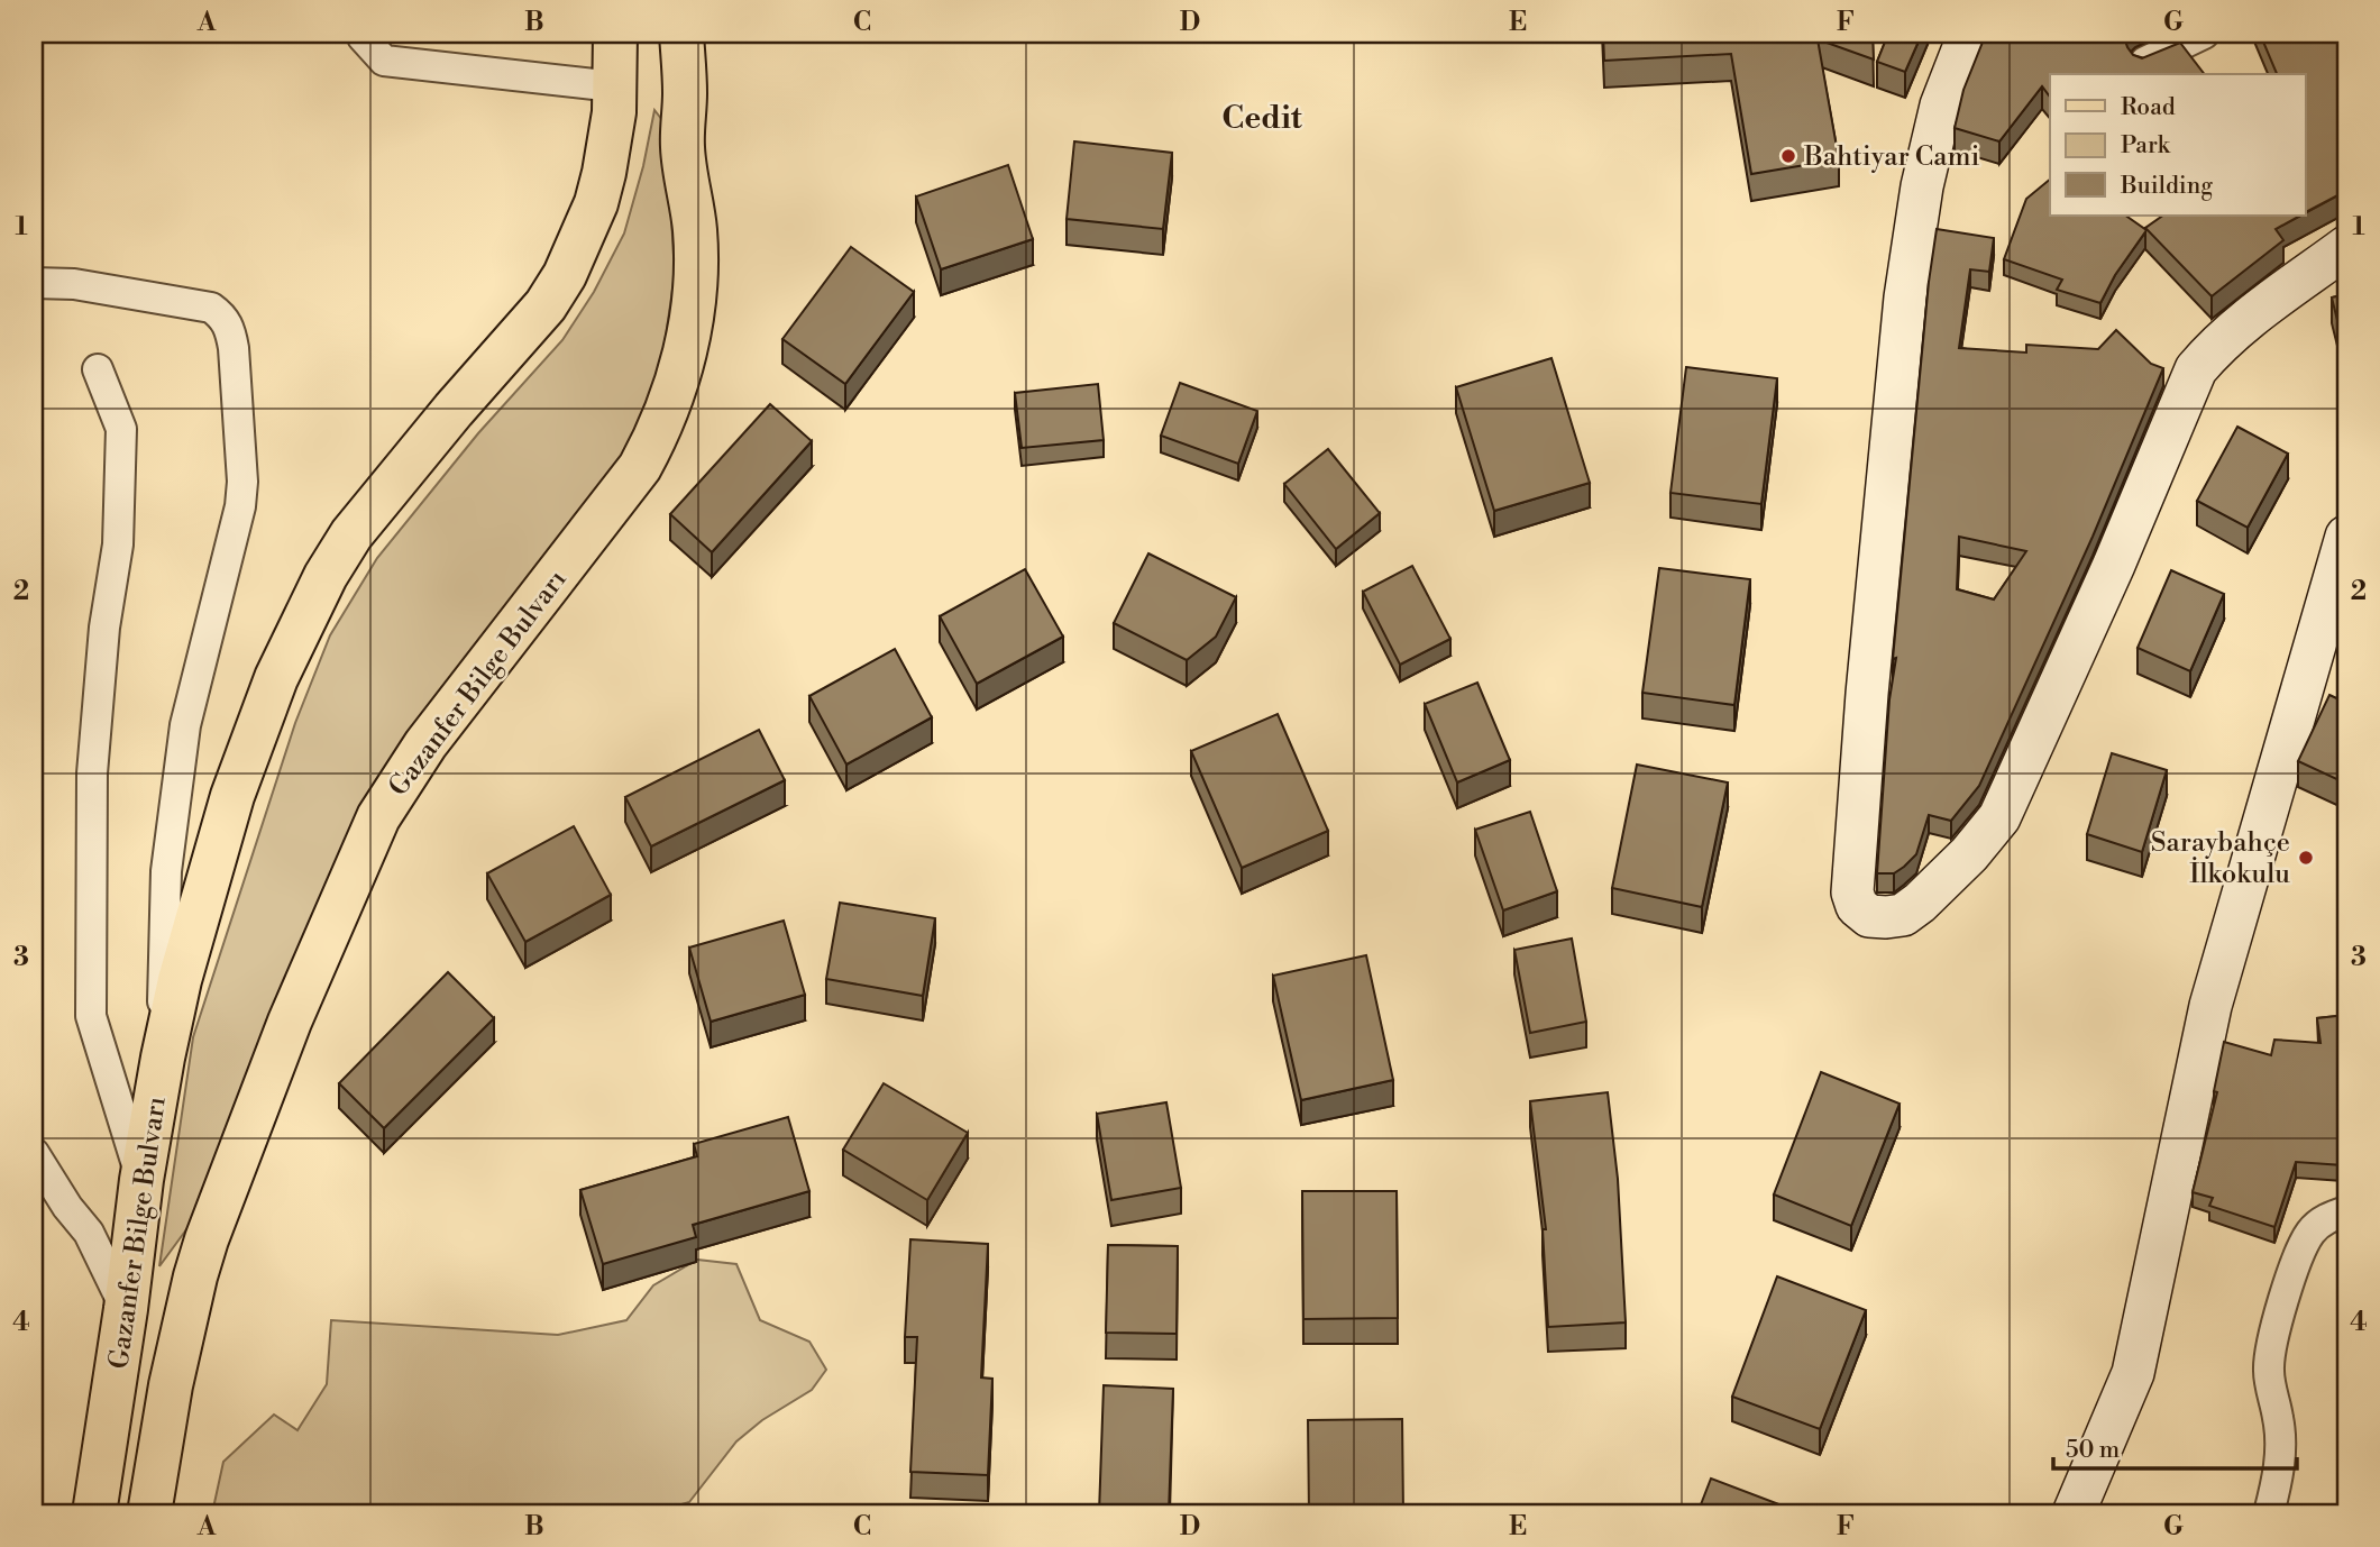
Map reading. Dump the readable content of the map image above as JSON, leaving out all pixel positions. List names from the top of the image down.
{
  "streets": {
    "main road": ["Gazanfer Bilge Bulvarı"]
  },
  "districts": ["Cedit"],
  "places": ["Bahtiyar Cami", "Saraybahçe İlkokulu"],
  "legend": ["Road", "Park", "Building"],
  "scale_bar": "50 m",
  "grid": {
    "columns": [
      "A",
      "B",
      "C",
      "D",
      "E",
      "F",
      "G"
    ],
    "rows": [
      "1",
      "2",
      "3",
      "4"
    ]
  }
}
